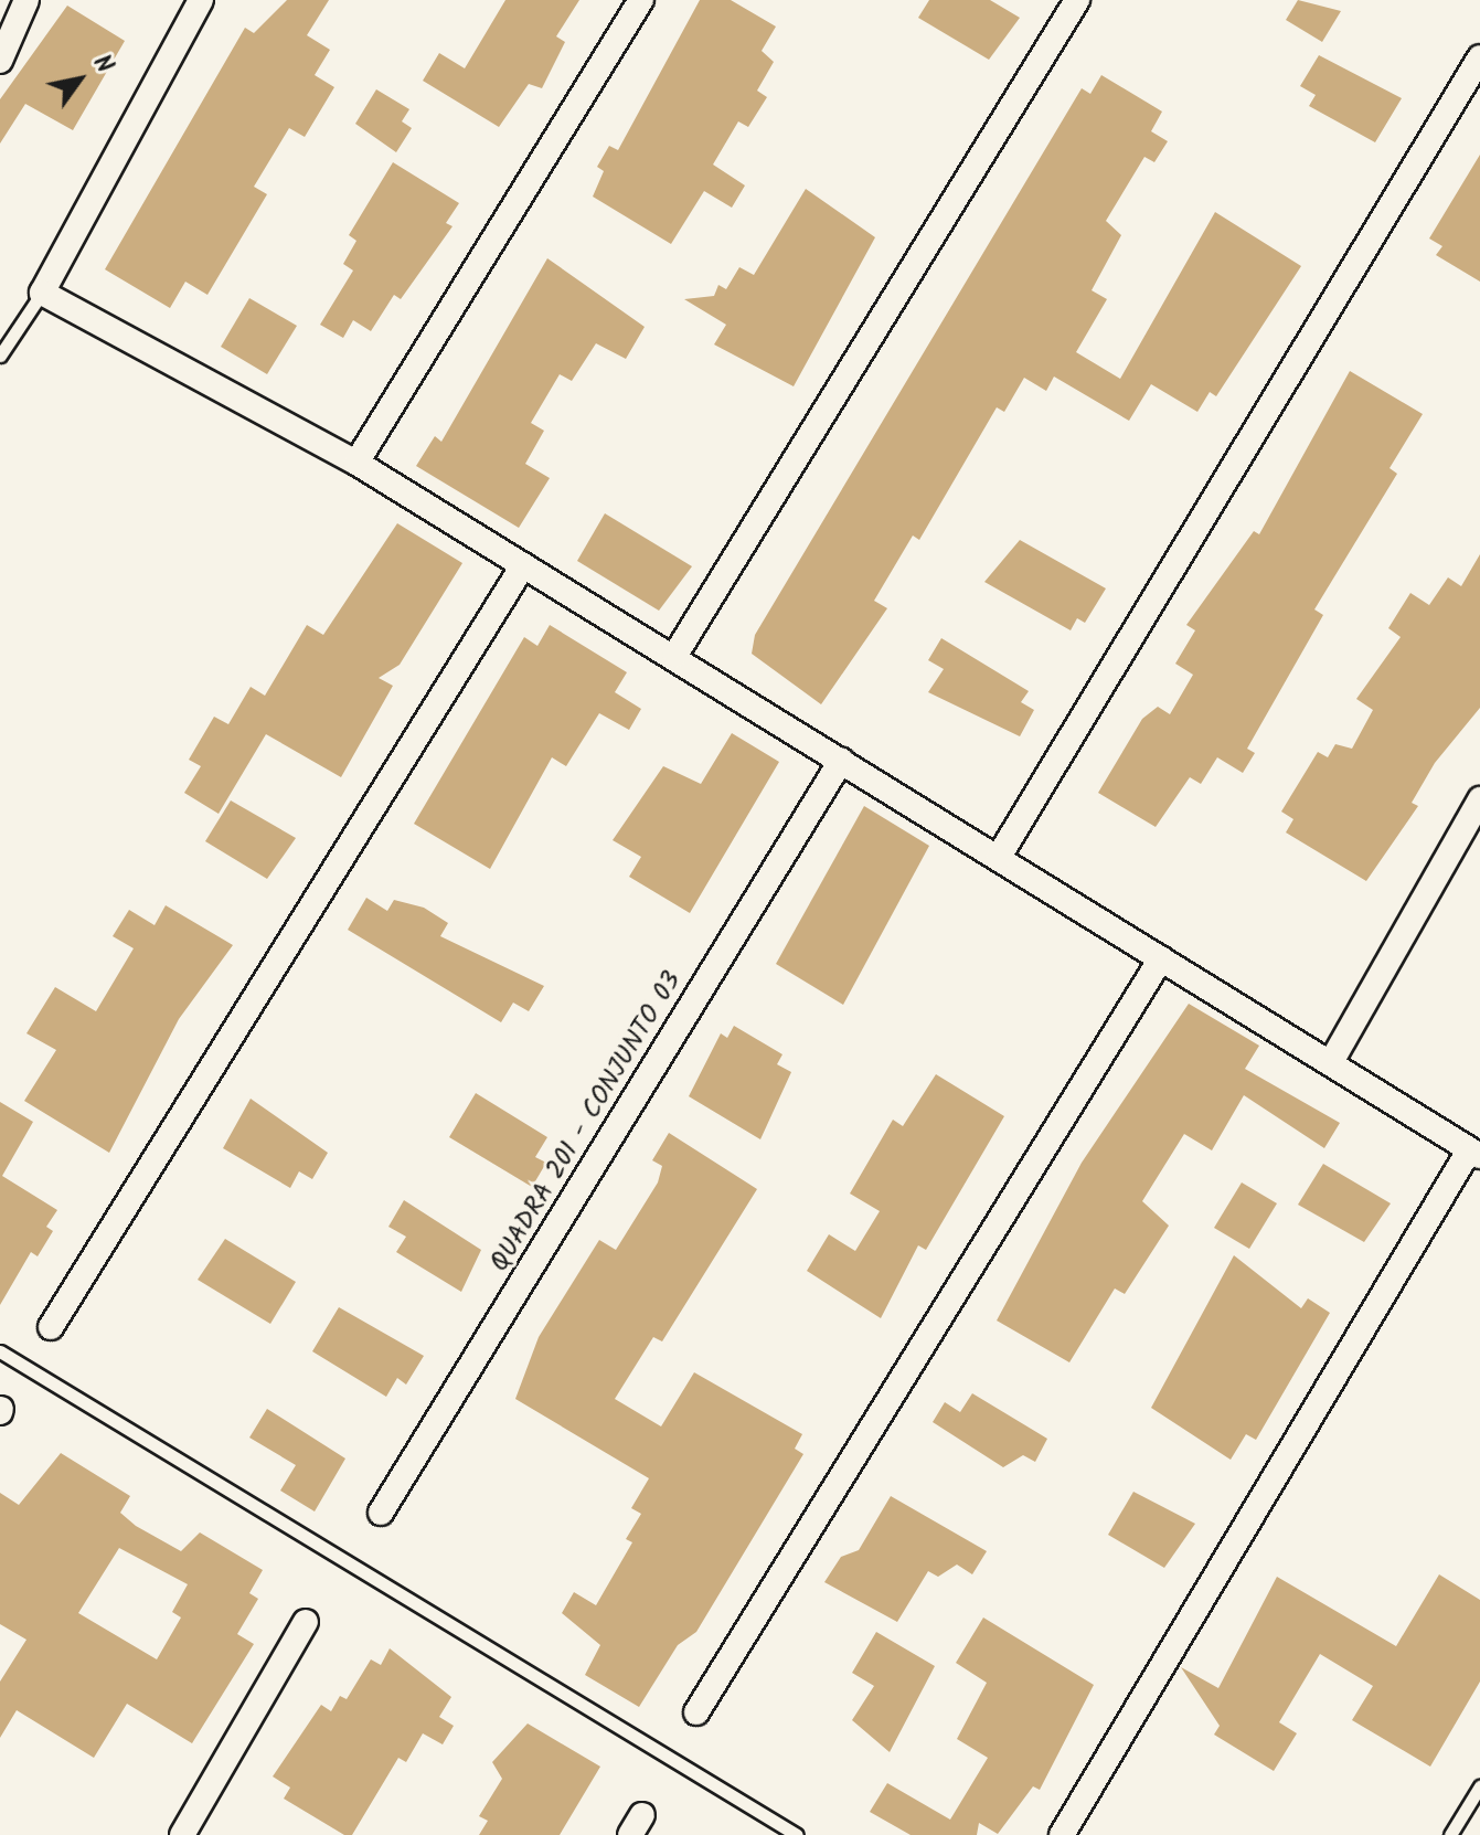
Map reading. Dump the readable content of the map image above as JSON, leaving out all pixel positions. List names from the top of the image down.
{
  "streets": {
    "street": ["QUADRA 201 - CONJUNTO 03"]
  },
  "north": "top right"
}
